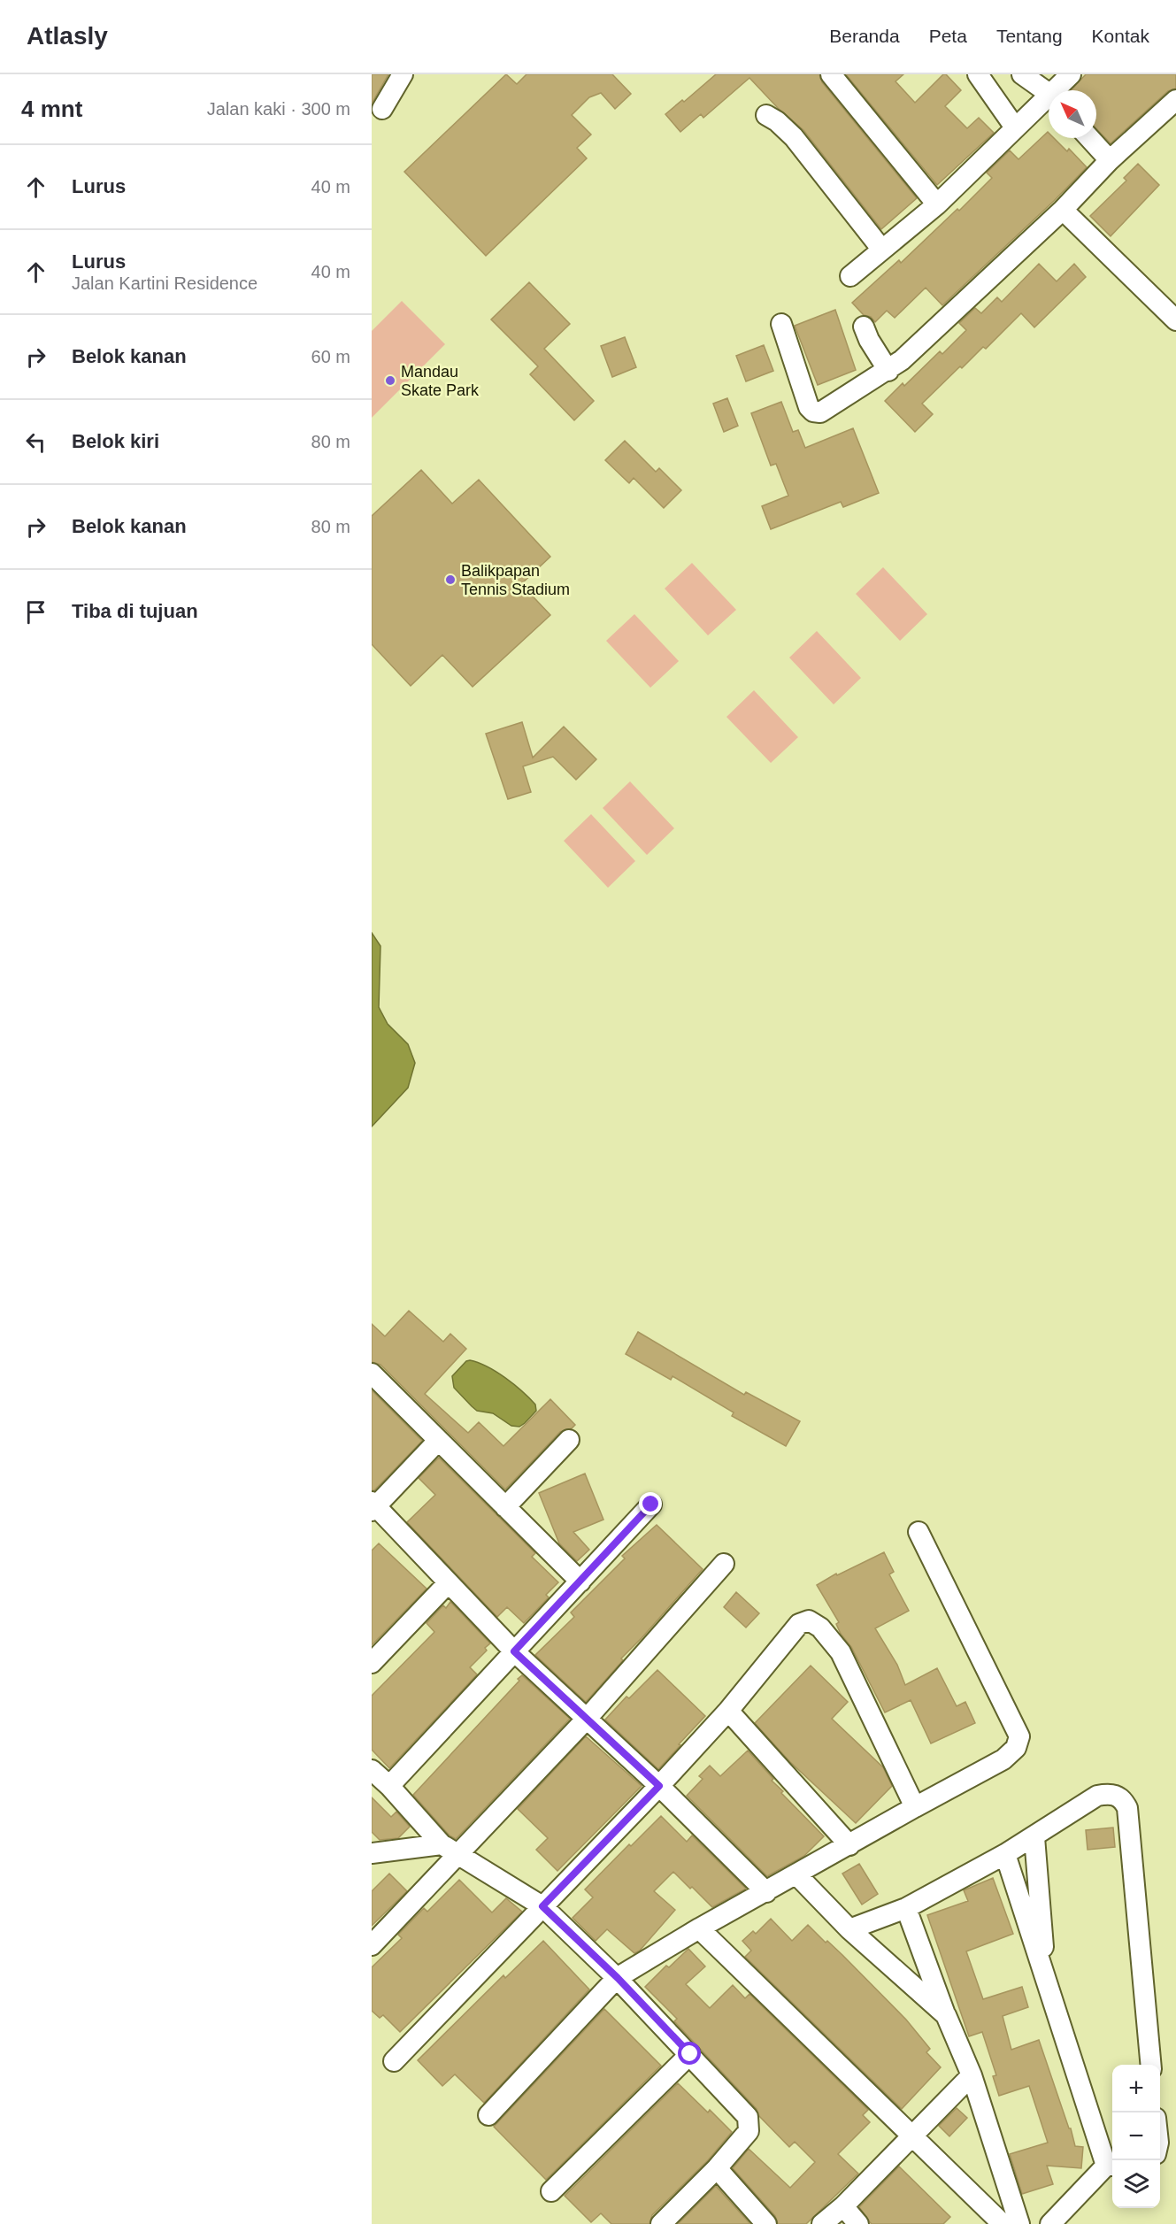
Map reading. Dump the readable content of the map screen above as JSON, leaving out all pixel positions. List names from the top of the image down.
{
  "places": ["Mandau Skate Park", "Balikpapan Tennis Stadium"],
  "north": "top left",
  "page": {
    "header": "Atlasly",
    "nav": [
      "Beranda",
      "Peta",
      "Tentang",
      "Kontak"
    ],
    "heading": ["4 mnt", "Jalan kaki · 300 m"],
    "list": [
      ["Lurus", "40 m"],
      ["Lurus", "Jalan Kartini Residence", "40 m"],
      ["Belok kanan", "60 m"],
      ["Belok kiri", "80 m"],
      ["Belok kanan", "80 m"],
      "Tiba di tujuan"
    ],
    "map_buttons": ["+", "−"]
  }
}
